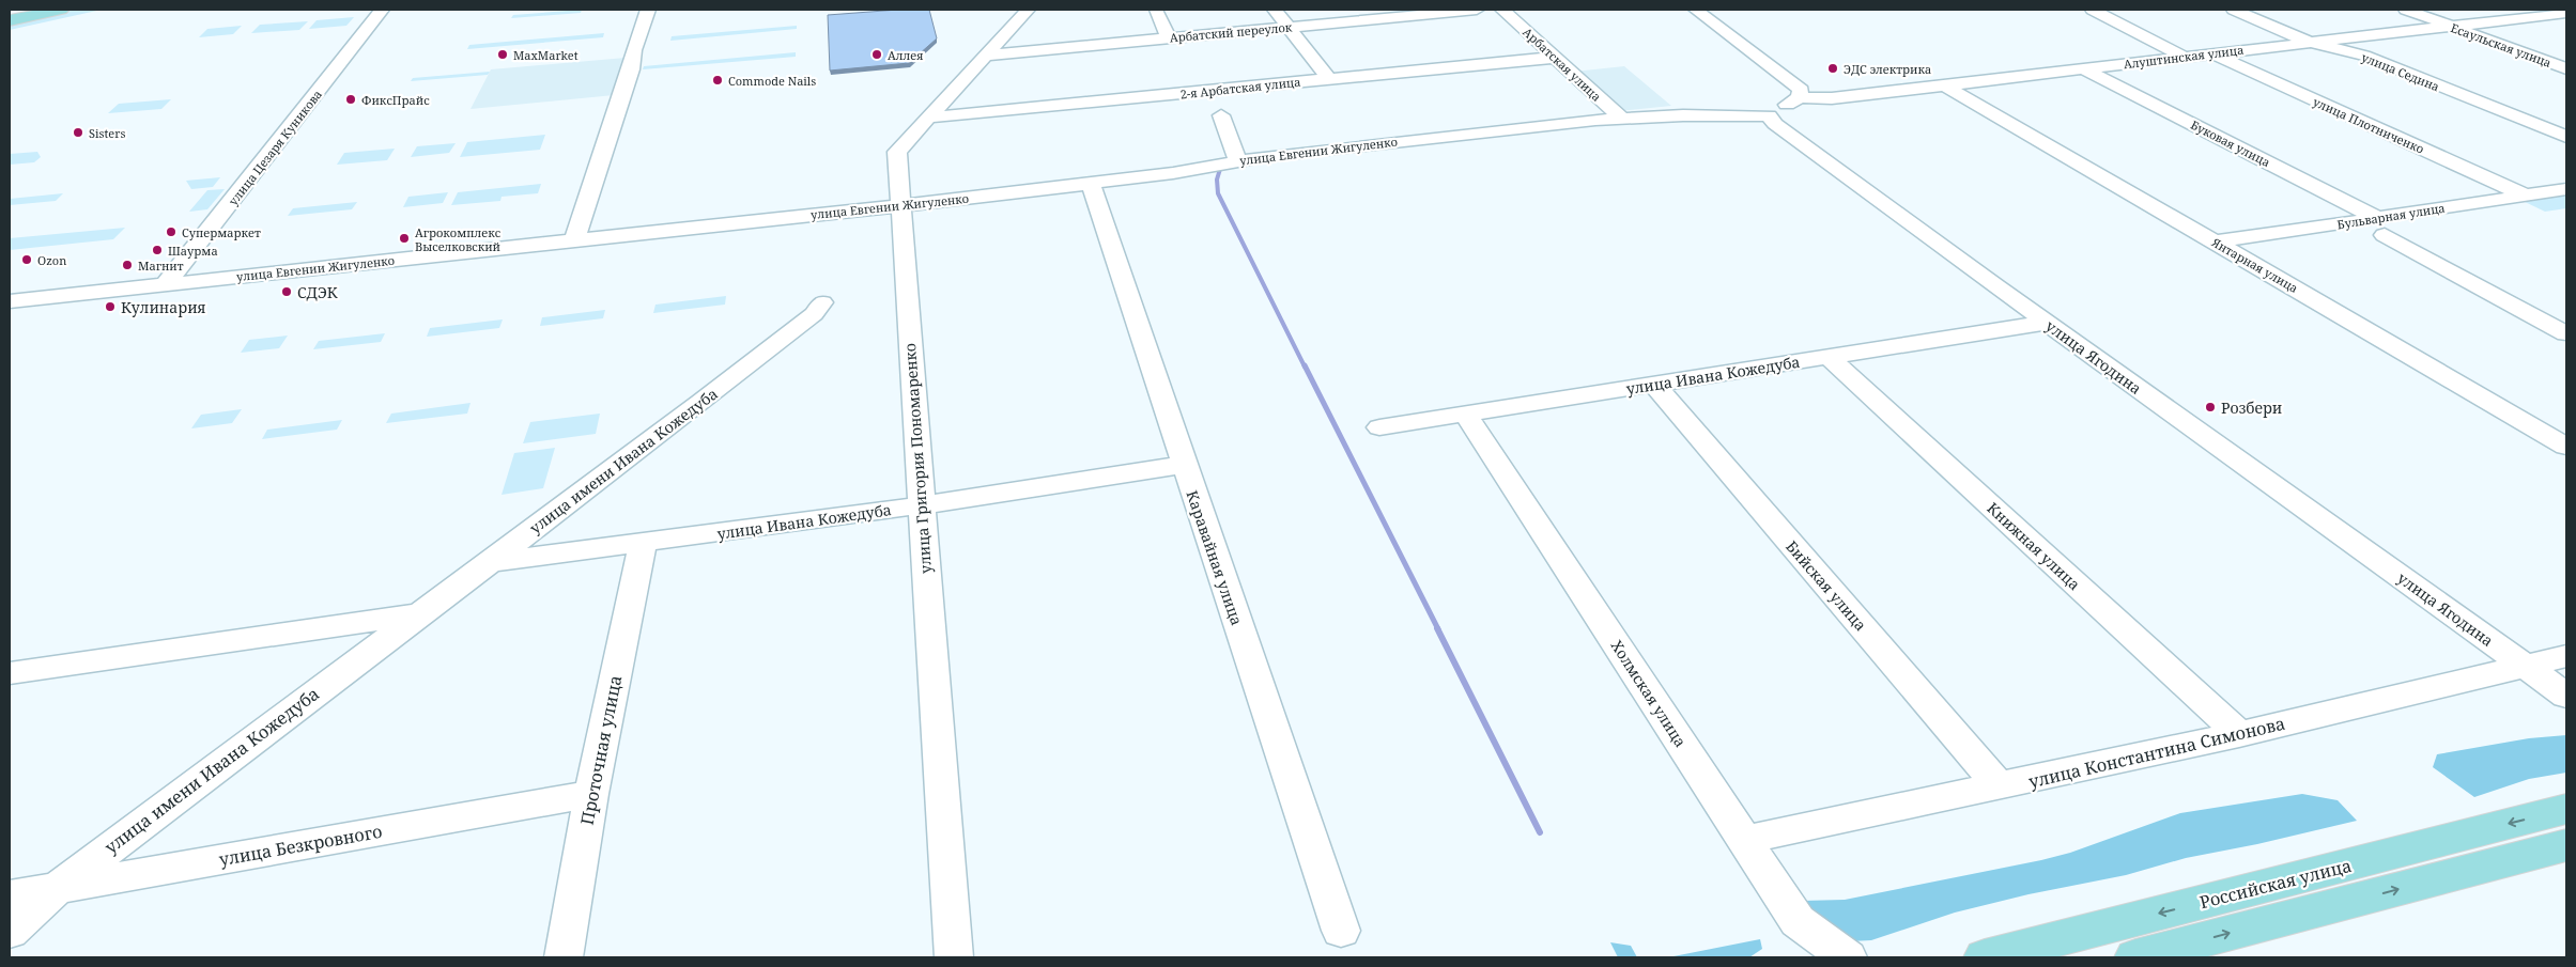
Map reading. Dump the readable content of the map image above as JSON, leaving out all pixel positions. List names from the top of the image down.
{
  "streets": {
    "main road": ["Российская улица"],
    "street": [
      "Арбатский переулок",
      "Есаульская улица",
      "Алуштинская улица",
      "Арбатская улица",
      "улица Седина",
      "2-я Арбатская улица",
      "улица Плотниченко",
      "Буковая улица",
      "улица Цезаря Куникова",
      "улица Евгении Жигуленко",
      "Бульварная улица",
      "Янтарная улица",
      "улица Ягодина",
      "улица Ивана Кожедуба",
      "улица Григория Пономаренко",
      "улица имени Ивана Кожедуба",
      "Книжная улица",
      "Каравайная улица",
      "Бийская улица",
      "Холмская улица",
      "Проточная улица",
      "улица Константина Симонова",
      "улица Безкровного"
    ]
  },
  "crossings": [
    ["Арбатский переулок", "улица Григория Пономаренко"],
    ["Есаульская улица", "Алуштинская улица"],
    ["Алуштинская улица", "улица Седина"],
    ["Алуштинская улица", "улица Плотниченко"],
    ["Алуштинская улица", "Буковая улица"],
    ["Алуштинская улица", "Янтарная улица"],
    ["Арбатская улица", "2-я Арбатская улица"],
    ["Арбатская улица", "улица Евгении Жигуленко"],
    ["2-я Арбатская улица", "улица Григория Пономаренко"],
    ["улица Плотниченко", "Бульварная улица"],
    ["Буковая улица", "Бульварная улица"],
    ["улица Цезаря Куникова", "улица Евгении Жигуленко"],
    ["улица Евгении Жигуленко", "улица Ягодина"],
    ["улица Евгении Жигуленко", "улица Григория Пономаренко"],
    ["улица Евгении Жигуленко", "Каравайная улица"],
    ["Бульварная улица", "Янтарная улица"],
    ["улица Ягодина", "улица Ивана Кожедуба"],
    ["улица Ягодина", "улица Константина Симонова"],
    ["улица Ивана Кожедуба", "улица Григория Пономаренко"],
    ["улица Ивана Кожедуба", "улица имени Ивана Кожедуба"],
    ["улица Ивана Кожедуба", "Книжная улица"],
    ["улица Ивана Кожедуба", "Каравайная улица"],
    ["улица Ивана Кожедуба", "Бийская улица"],
    ["улица Ивана Кожедуба", "Холмская улица"],
    ["улица Ивана Кожедуба", "Проточная улица"],
    ["улица имени Ивана Кожедуба", "улица Безкровного"],
    ["Книжная улица", "улица Константина Симонова"],
    ["Бийская улица", "улица Константина Симонова"],
    ["Холмская улица", "улица Константина Симонова"],
    ["Проточная улица", "улица Безкровного"]
  ],
  "places": [
    "MaxMarket",
    "Аллея",
    "ЭДС электрика",
    "Commode Nails",
    "ФиксПрайс",
    "Sisters",
    "Супермаркет",
    "Агрокомплекс Выселковский",
    "Шаурма",
    "Ozon",
    "Магнит",
    "СДЭК",
    "Кулинария",
    "Розбери"
  ]
}
